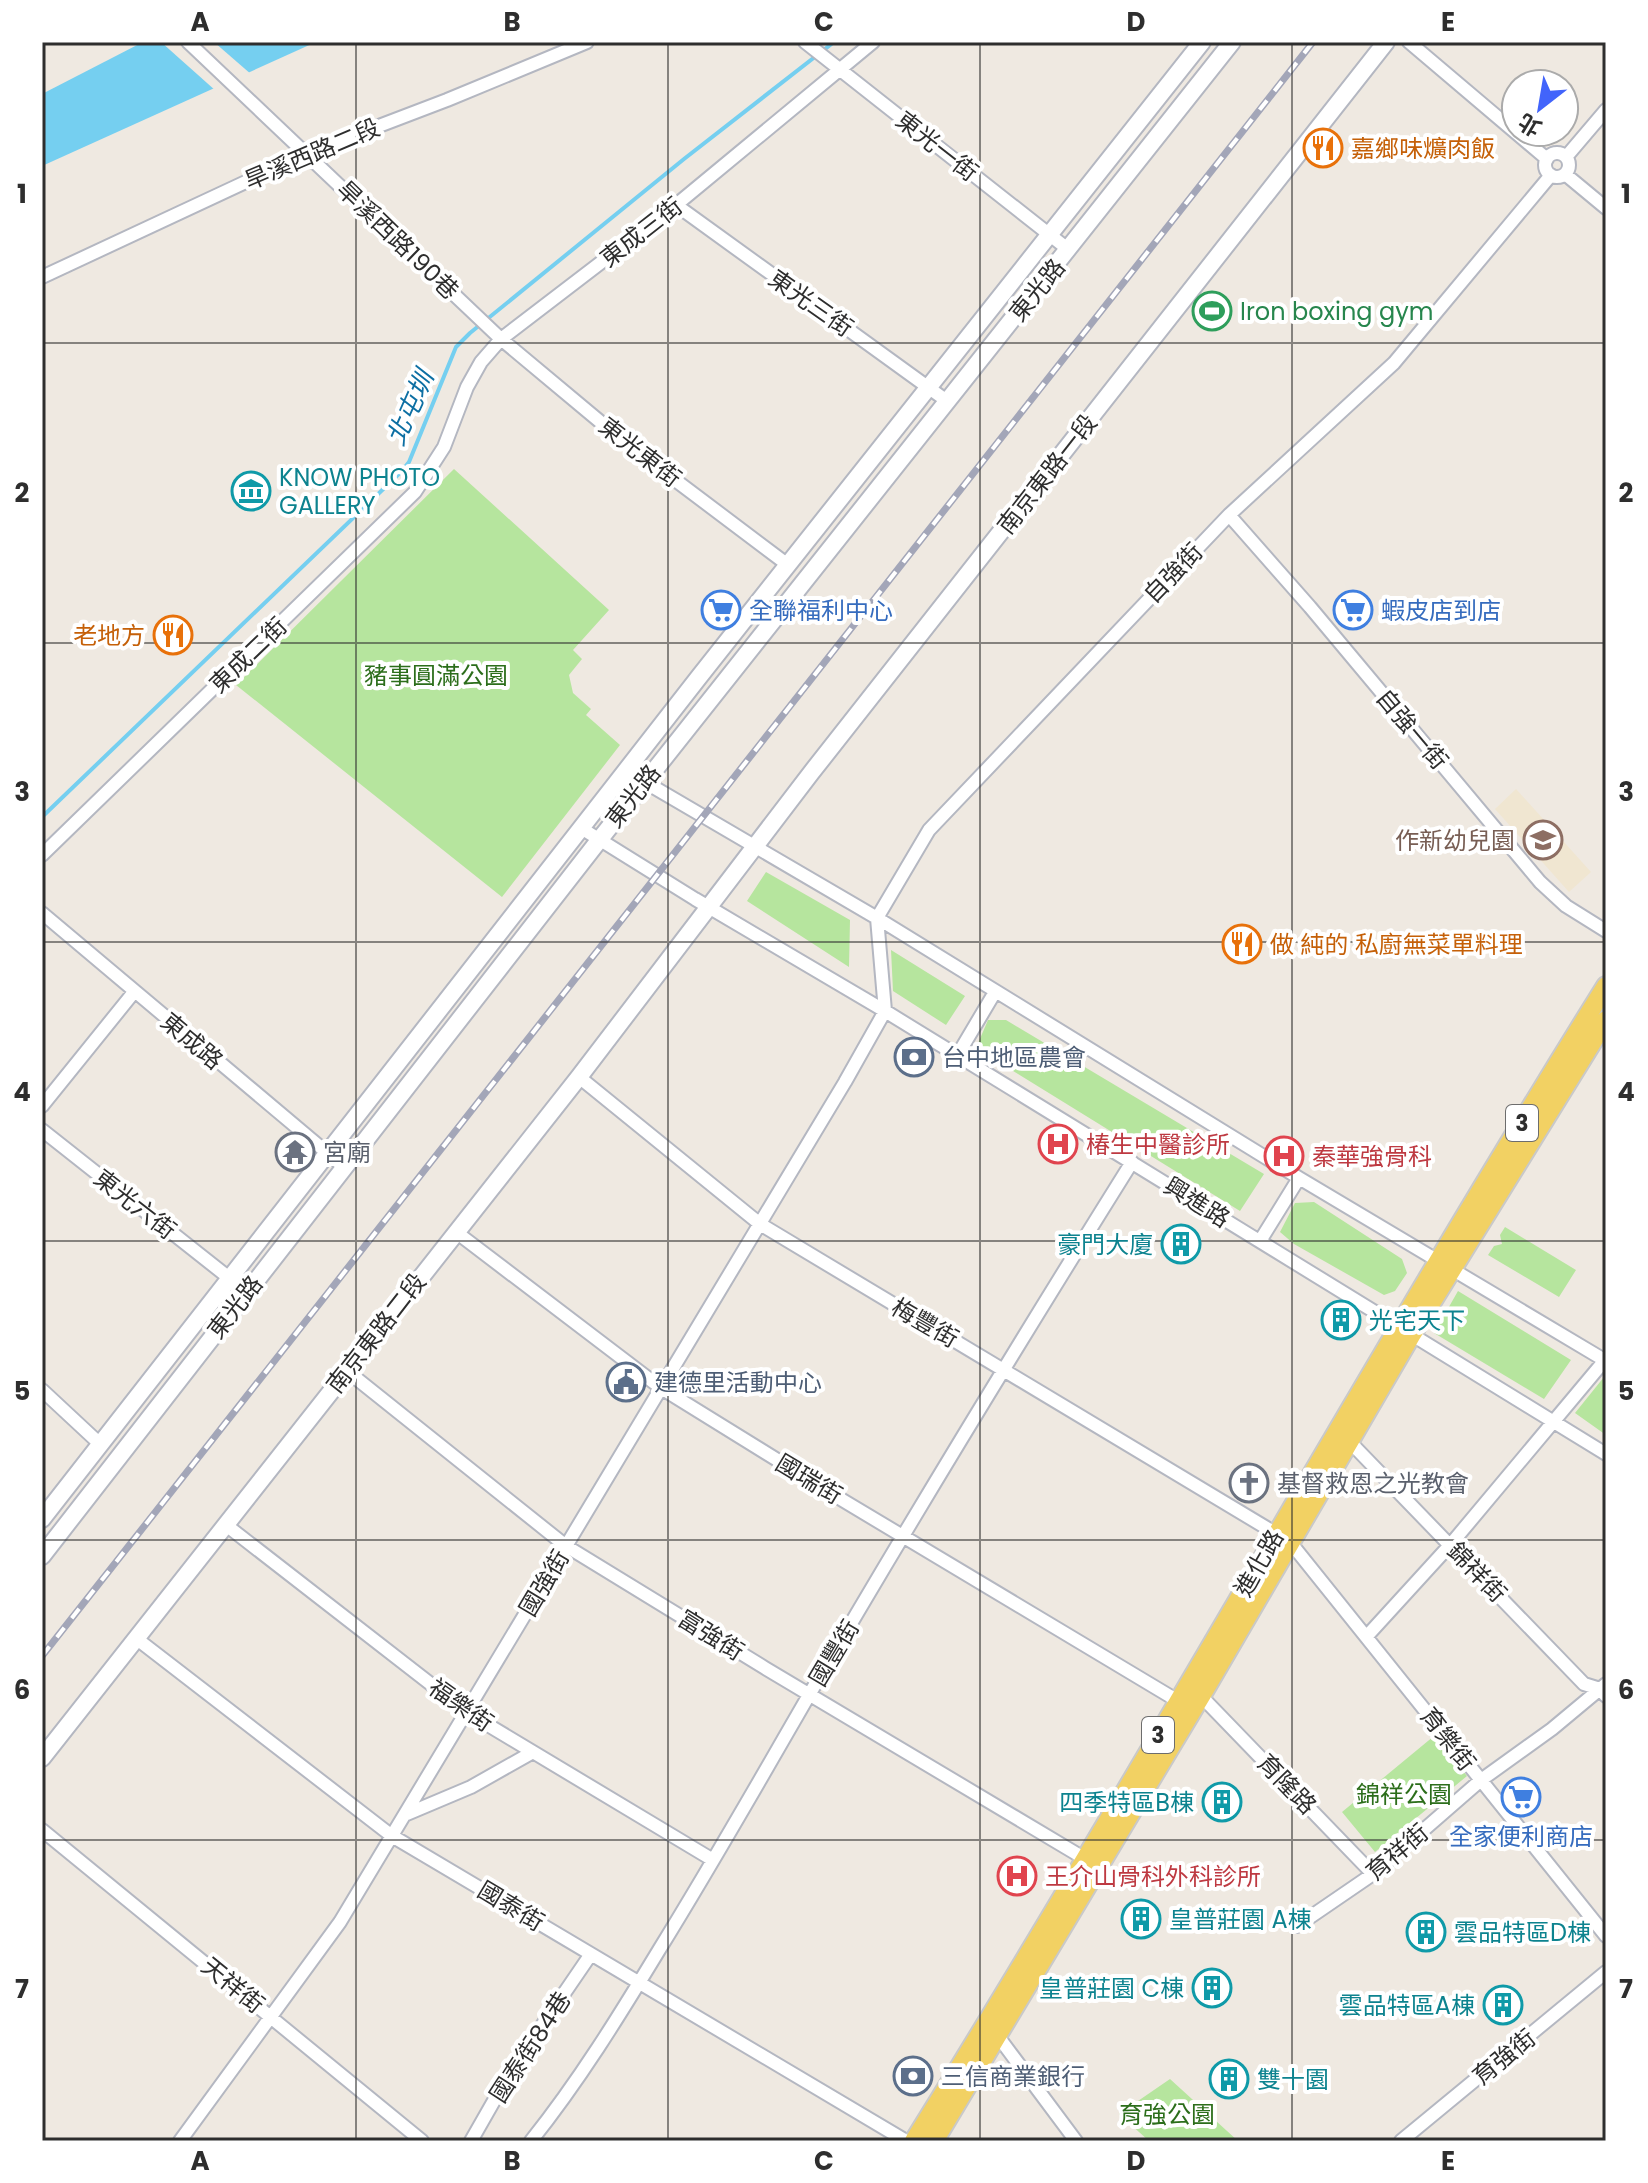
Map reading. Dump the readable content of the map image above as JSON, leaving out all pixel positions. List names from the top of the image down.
{
  "streets": {
    "main road": ["3", "進化路"],
    "street": [
      "東光一街",
      "旱溪西路二段",
      "東成三街",
      "旱溪西路190巷",
      "東光路",
      "東光三街",
      "東光東街",
      "南京東路一段",
      "自強街",
      "東成二街",
      "自強一街",
      "東成路",
      "興進路",
      "東光六街",
      "梅豐街",
      "南京東路二段",
      "國瑞街",
      "錦祥街",
      "國強街",
      "富強街",
      "國豐街",
      "福樂街",
      "育樂街",
      "育隆路",
      "育祥街",
      "國泰街",
      "天祥街",
      "國泰街84巷",
      "育強街"
    ]
  },
  "crossings": [
    ["東光一街", "東成三街"],
    ["東光一街", "東光路"],
    ["旱溪西路二段", "旱溪西路190巷"],
    ["東成三街", "旱溪西路190巷"],
    ["東成三街", "東光三街"],
    ["東成三街", "東光東街"],
    ["東成三街", "東成二街"],
    ["旱溪西路190巷", "東光東街"],
    ["東光路", "東光三街"],
    ["東光路", "東光東街"],
    ["東光路", "東成路"],
    ["東光路", "興進路"],
    ["東光路", "東光六街"],
    ["南京東路一段", "興進路"],
    ["南京東路一段", "南京東路二段"],
    ["自強街", "自強一街"],
    ["興進路", "南京東路二段"],
    ["興進路", "進化路"],
    ["興進路", "國強街"],
    ["興進路", "國豐街"],
    ["梅豐街", "南京東路二段"],
    ["梅豐街", "進化路"],
    ["梅豐街", "國強街"],
    ["梅豐街", "國豐街"],
    ["梅豐街", "育樂街"],
    ["南京東路二段", "國瑞街"],
    ["南京東路二段", "富強街"],
    ["南京東路二段", "福樂街"],
    ["南京東路二段", "國泰街"],
    ["國瑞街", "進化路"],
    ["國瑞街", "國強街"],
    ["國瑞街", "國豐街"],
    ["進化路", "錦祥街"],
    ["進化路", "富強街"],
    ["進化路", "育樂街"],
    ["進化路", "育隆路"],
    ["錦祥街", "育祥街"],
    ["國強街", "富強街"],
    ["國強街", "福樂街"],
    ["國強街", "國泰街"],
    ["國強街", "天祥街"],
    ["富強街", "國豐街"],
    ["國豐街", "福樂街"],
    ["國豐街", "國泰街"],
    ["育樂街", "育祥街"],
    ["育隆路", "育祥街"],
    ["國泰街", "國泰街84巷"]
  ],
  "water": ["北屯圳"],
  "parks": ["豬事圓滿公園", "錦祥公園", "育強公園"],
  "places": {
    "restaurant": ["嘉鄉味爌肉飯", "老地方", "做 純的 私廚無菜單料理"],
    "sports": ["Iron boxing gym"],
    "museum": ["KNOW PHOTO GALLERY"],
    "supermarket": ["全聯福利中心", "蝦皮店到店", "全家便利商店"],
    "school or university": ["作新幼兒園"],
    "bank": ["台中地區農會", "三信商業銀行"],
    "hospital": ["椿生中醫診所", "秦華強骨科", "王介山骨科外科診所"],
    "temple": ["宮廟"],
    "building": [
      "豪門大廈",
      "光宅天下",
      "四季特區B棟",
      "皇普莊園 A棟",
      "雲品特區D棟",
      "皇普莊園 C棟",
      "雲品特區A棟",
      "雙十園"
    ],
    "public building": ["建德里活動中心"],
    "church": ["基督救恩之光教會"]
  },
  "north": "bottom left",
  "grid": {
    "columns": [
      "A",
      "B",
      "C",
      "D",
      "E"
    ],
    "rows": [
      "1",
      "2",
      "3",
      "4",
      "5",
      "6",
      "7"
    ]
  }
}
